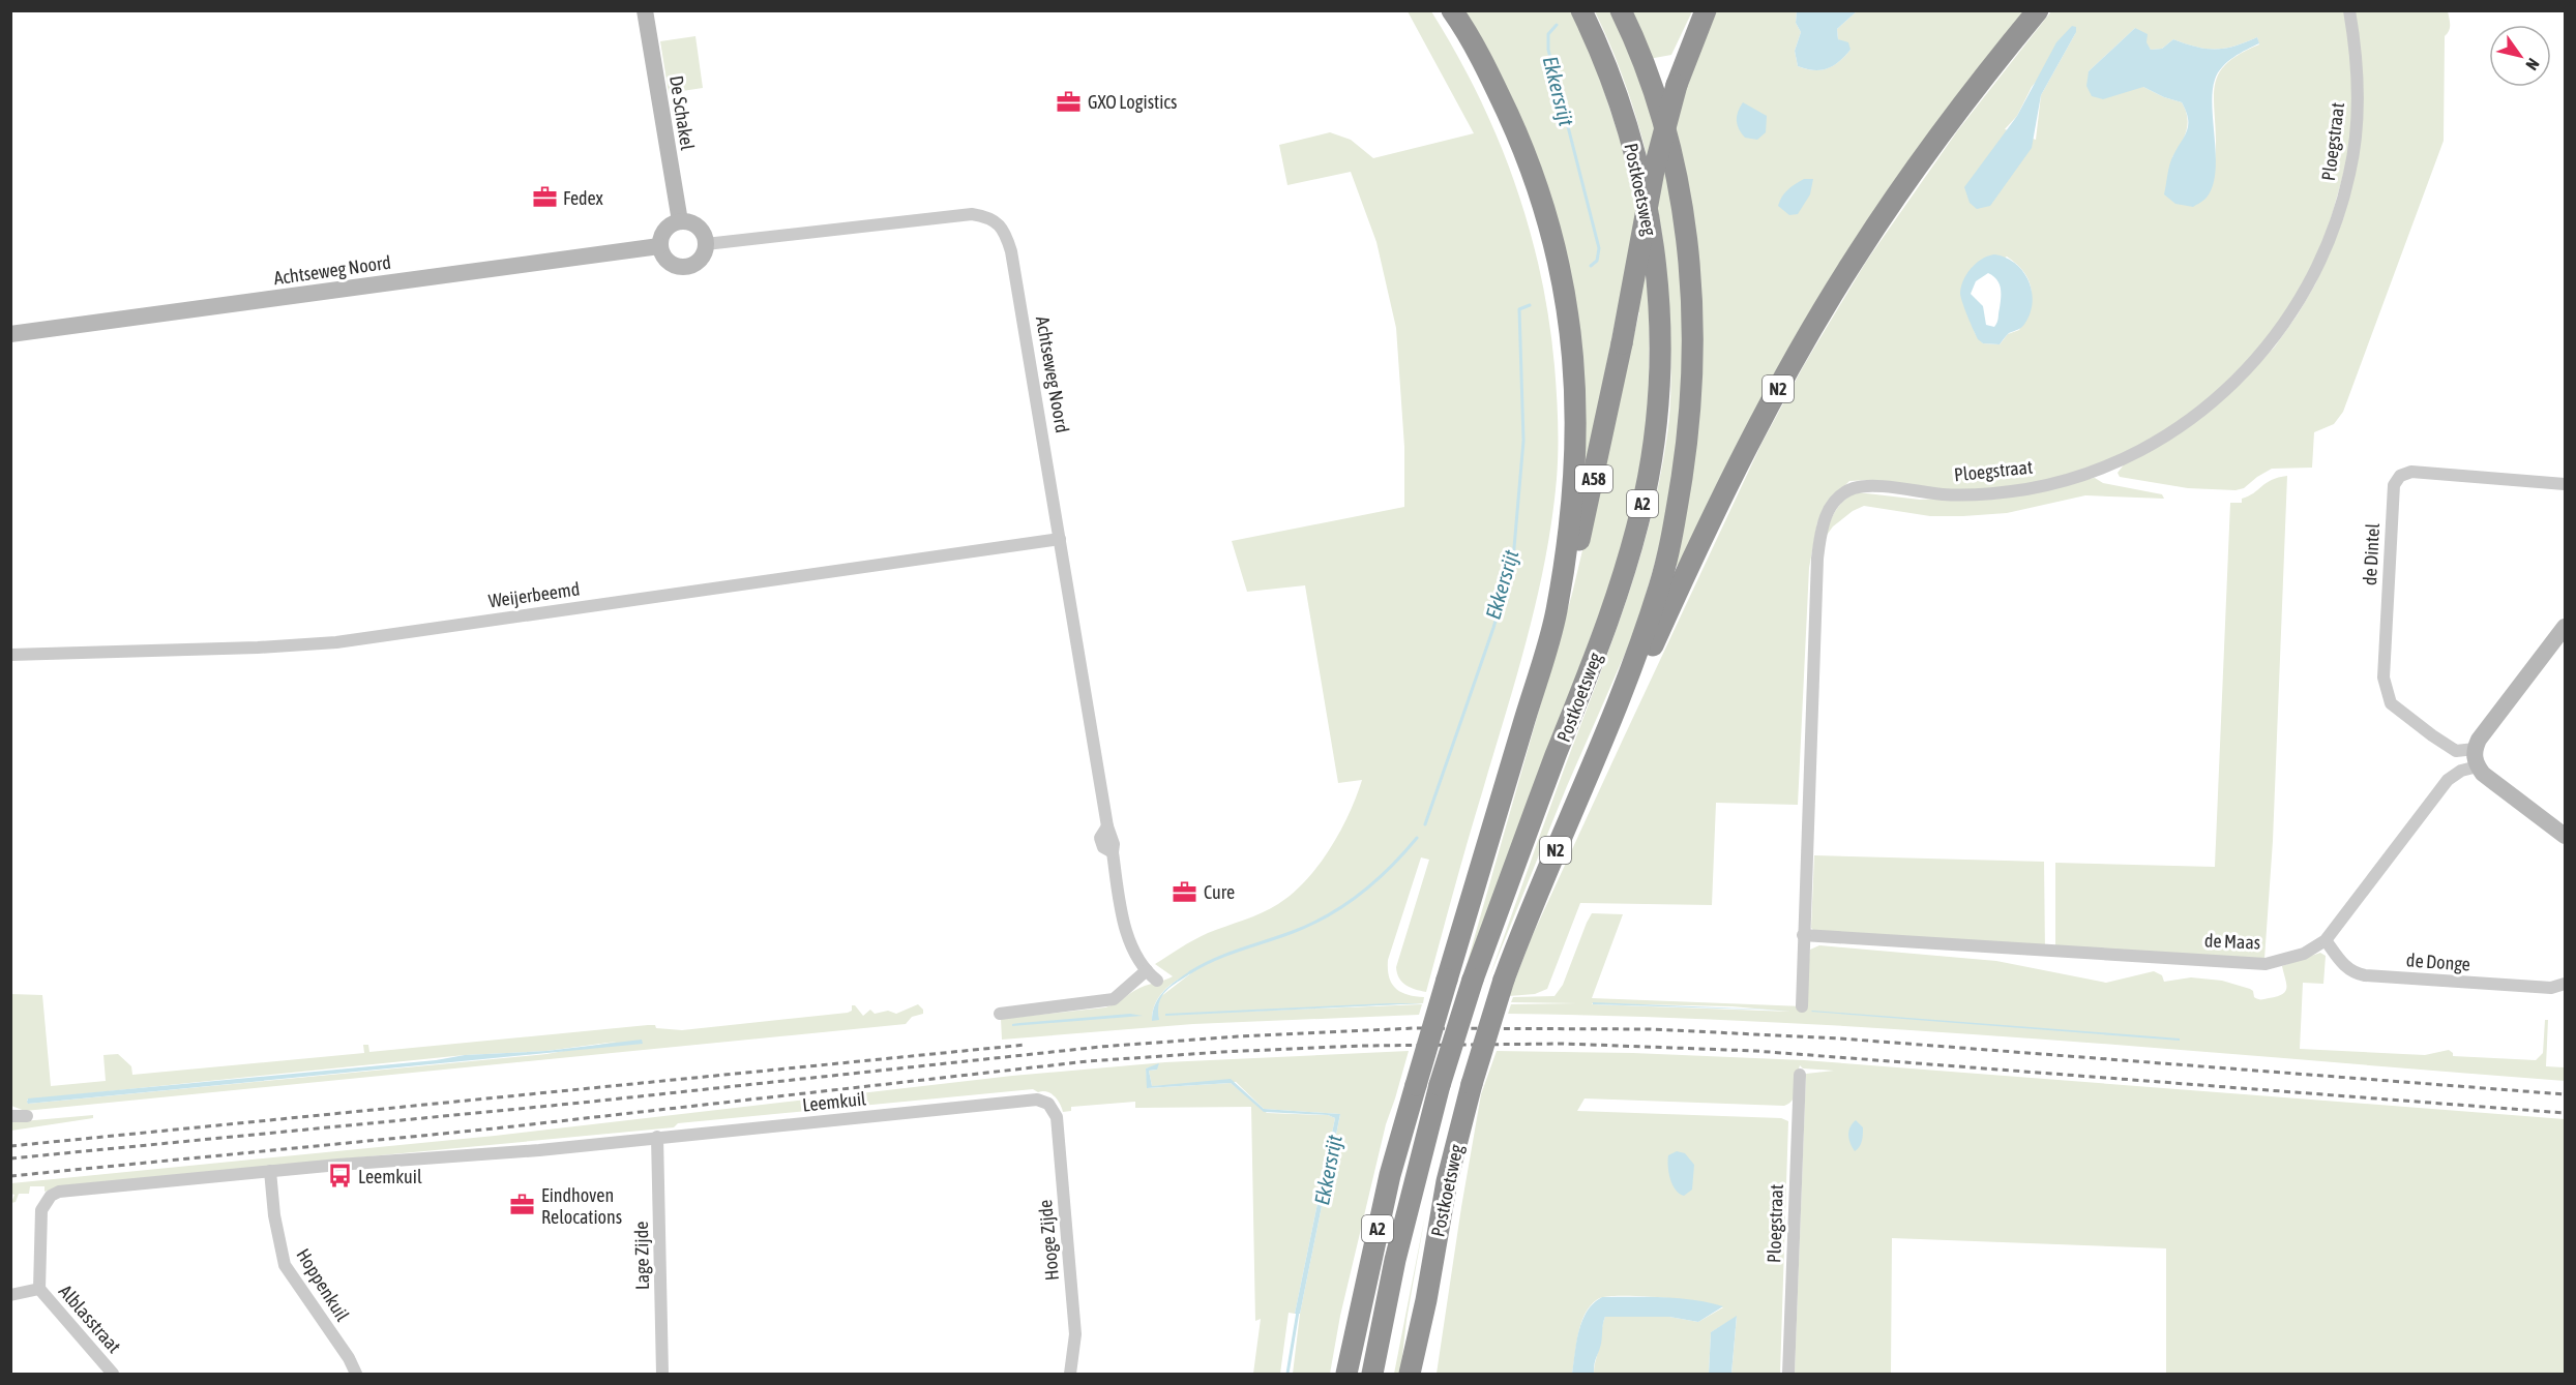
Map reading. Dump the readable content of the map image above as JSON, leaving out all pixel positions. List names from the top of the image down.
{
  "streets": {
    "highway": [
      "Postkoetsweg",
      "N2",
      "A58",
      "A2"
    ],
    "street": [
      "De Schakel",
      "Ploegstraat",
      "Achtseweg Noord",
      "de Dintel",
      "Weijerbeemd",
      "de Maas",
      "de Donge",
      "Leemkuil",
      "Hooge Zijde",
      "Lage Zijde",
      "Hoppenkuil",
      "Alblasstraat"
    ]
  },
  "crossings": [
    ["De Schakel", "Achtseweg Noord"],
    ["Ploegstraat", "de Maas"],
    ["Postkoetsweg", "N2"],
    ["Achtseweg Noord", "Weijerbeemd"],
    ["A58", "A2"],
    ["de Dintel", "de Maas"],
    ["de Maas", "de Donge"],
    ["Leemkuil", "Hooge Zijde"],
    ["Leemkuil", "Lage Zijde"],
    ["Leemkuil", "Hoppenkuil"],
    ["Leemkuil", "Alblasstraat"]
  ],
  "water": ["Ekkersrijt"],
  "places": {
    "office": [
      "GXO Logistics",
      "Fedex",
      "Cure",
      "Eindhoven Relocations"
    ],
    "bus stop": ["Leemkuil"]
  },
  "north": "bottom right"
}
